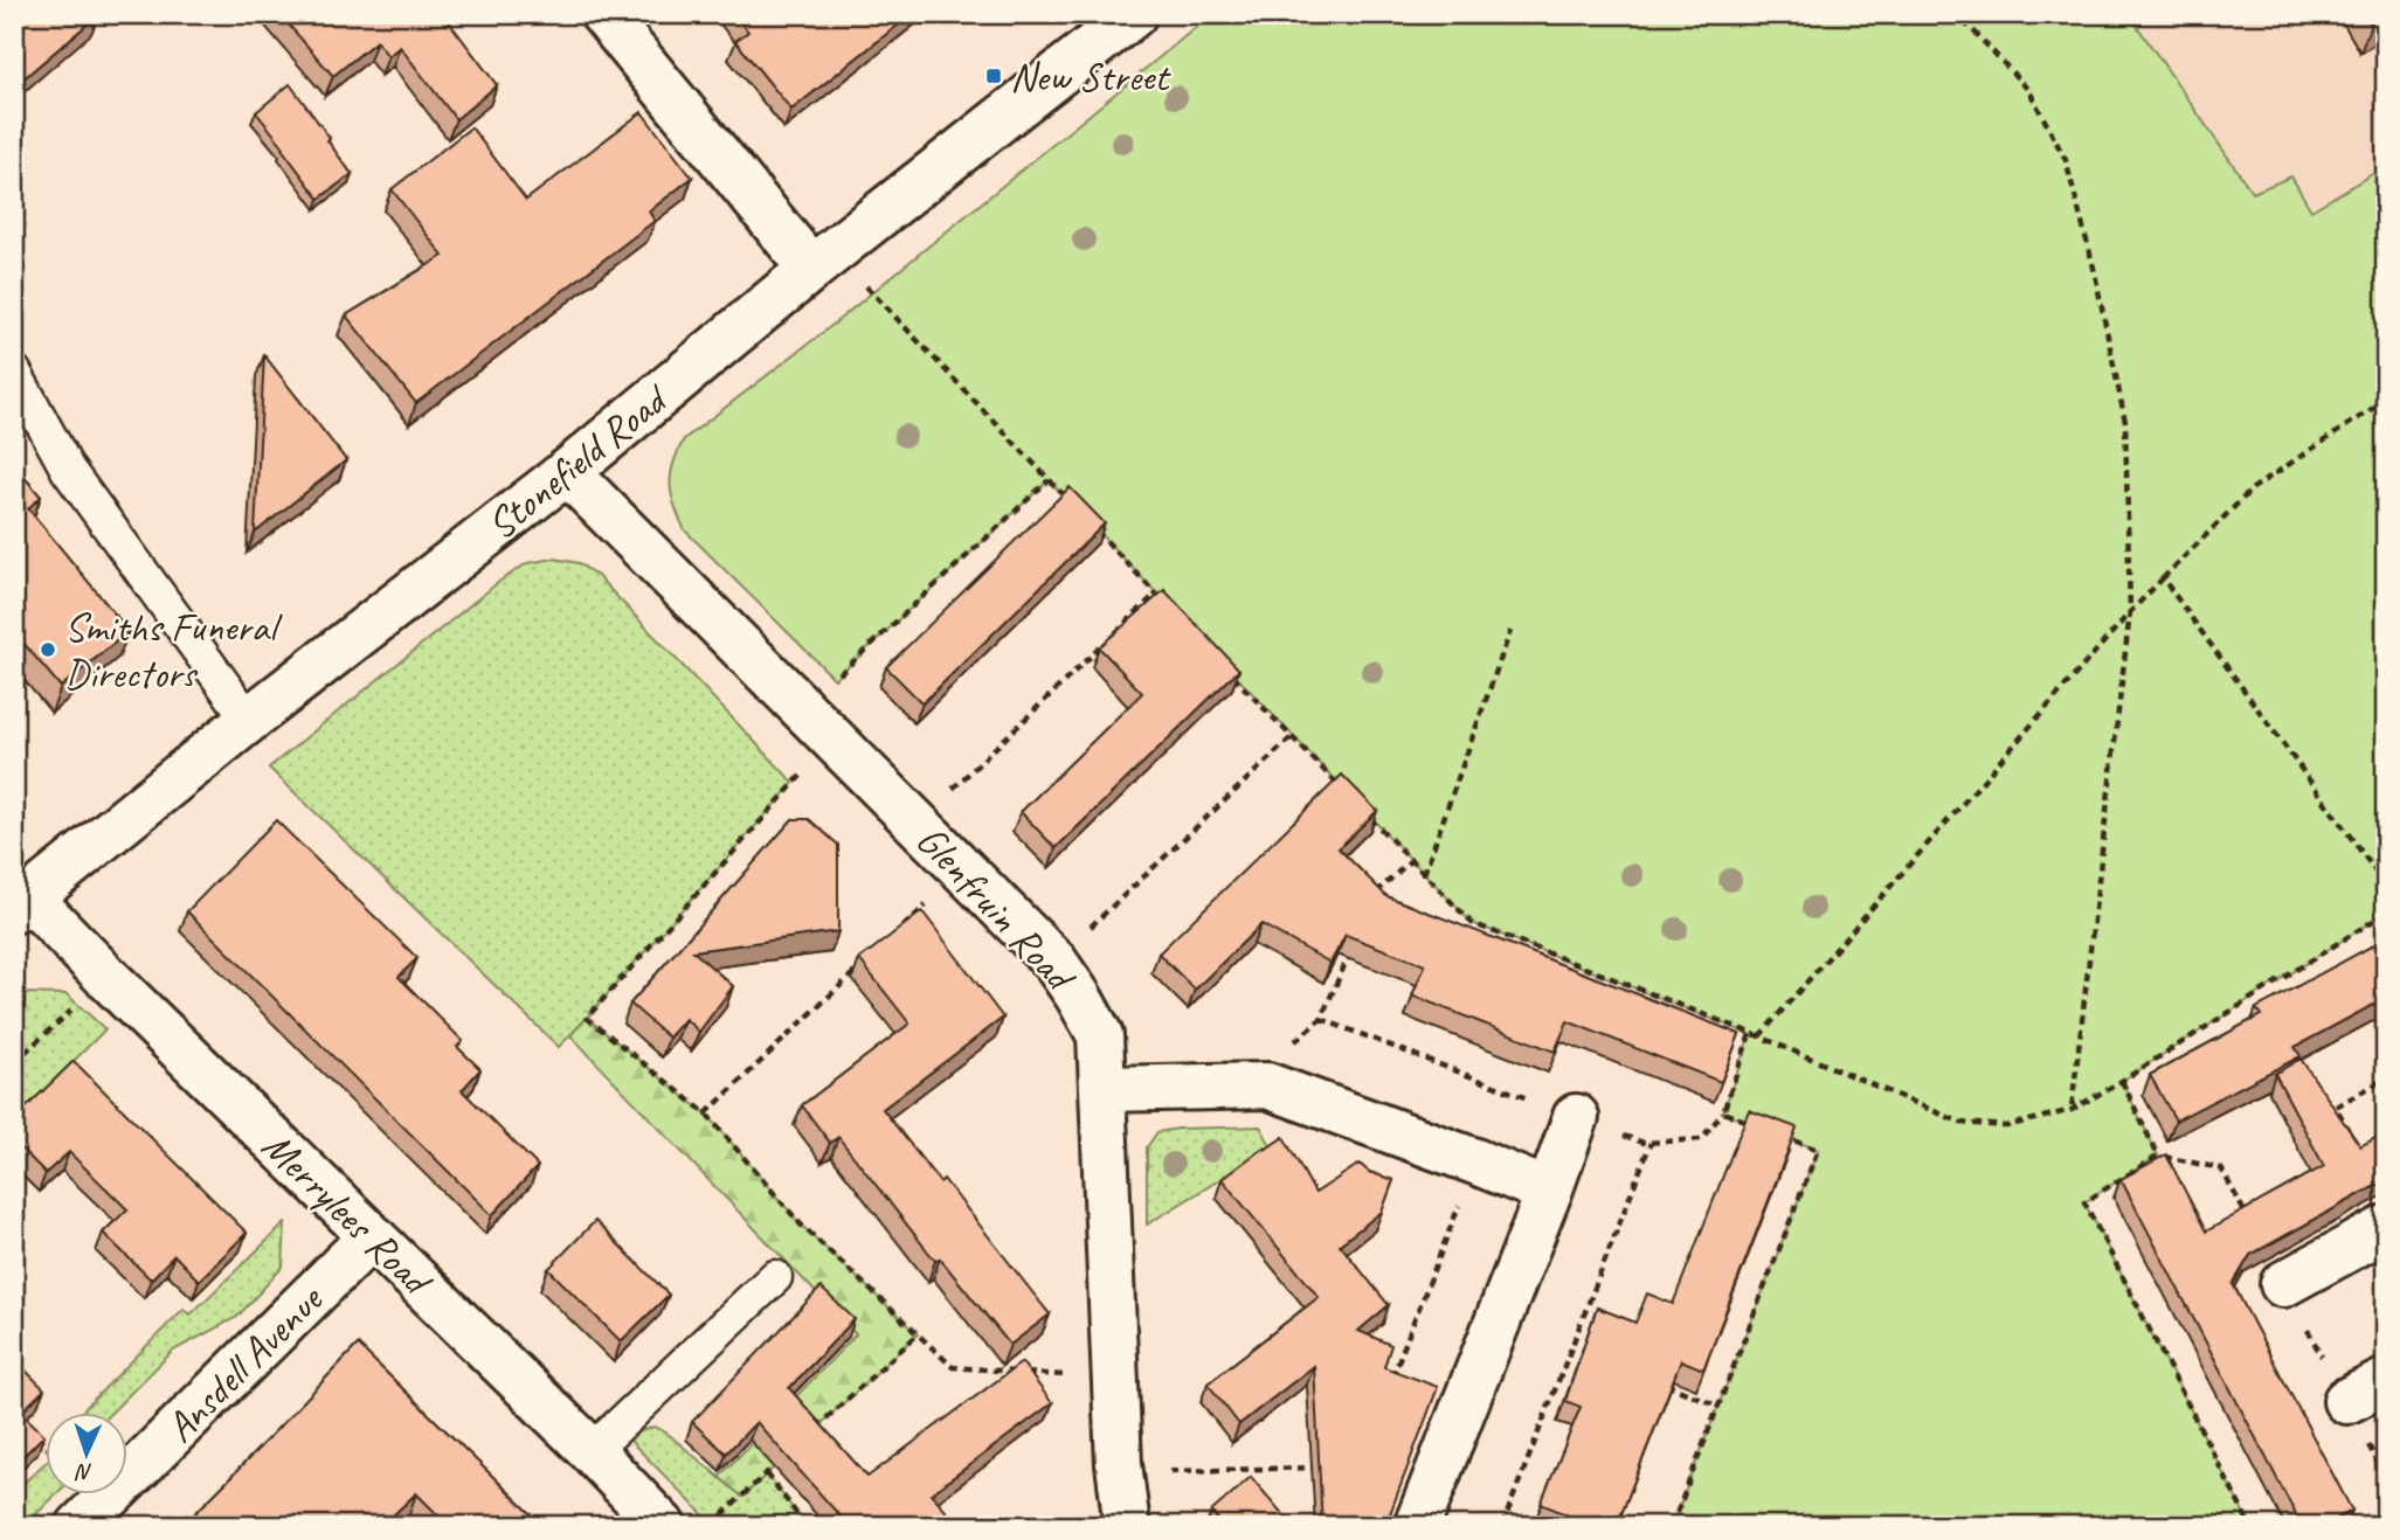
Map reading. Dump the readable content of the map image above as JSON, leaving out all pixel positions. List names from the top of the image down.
{
  "streets": {
    "street": [
      "Stonefield Road",
      "Glenfruin Road",
      "Merrylees Road",
      "Ansdell Avenue"
    ]
  },
  "crossings": [
    ["Stonefield Road", "Glenfruin Road"],
    ["Stonefield Road", "Merrylees Road"],
    ["Merrylees Road", "Ansdell Avenue"]
  ],
  "places": {
    "transit": ["New Street"],
    "other": ["Smiths Funeral Directors"]
  },
  "north": "bottom"
}
